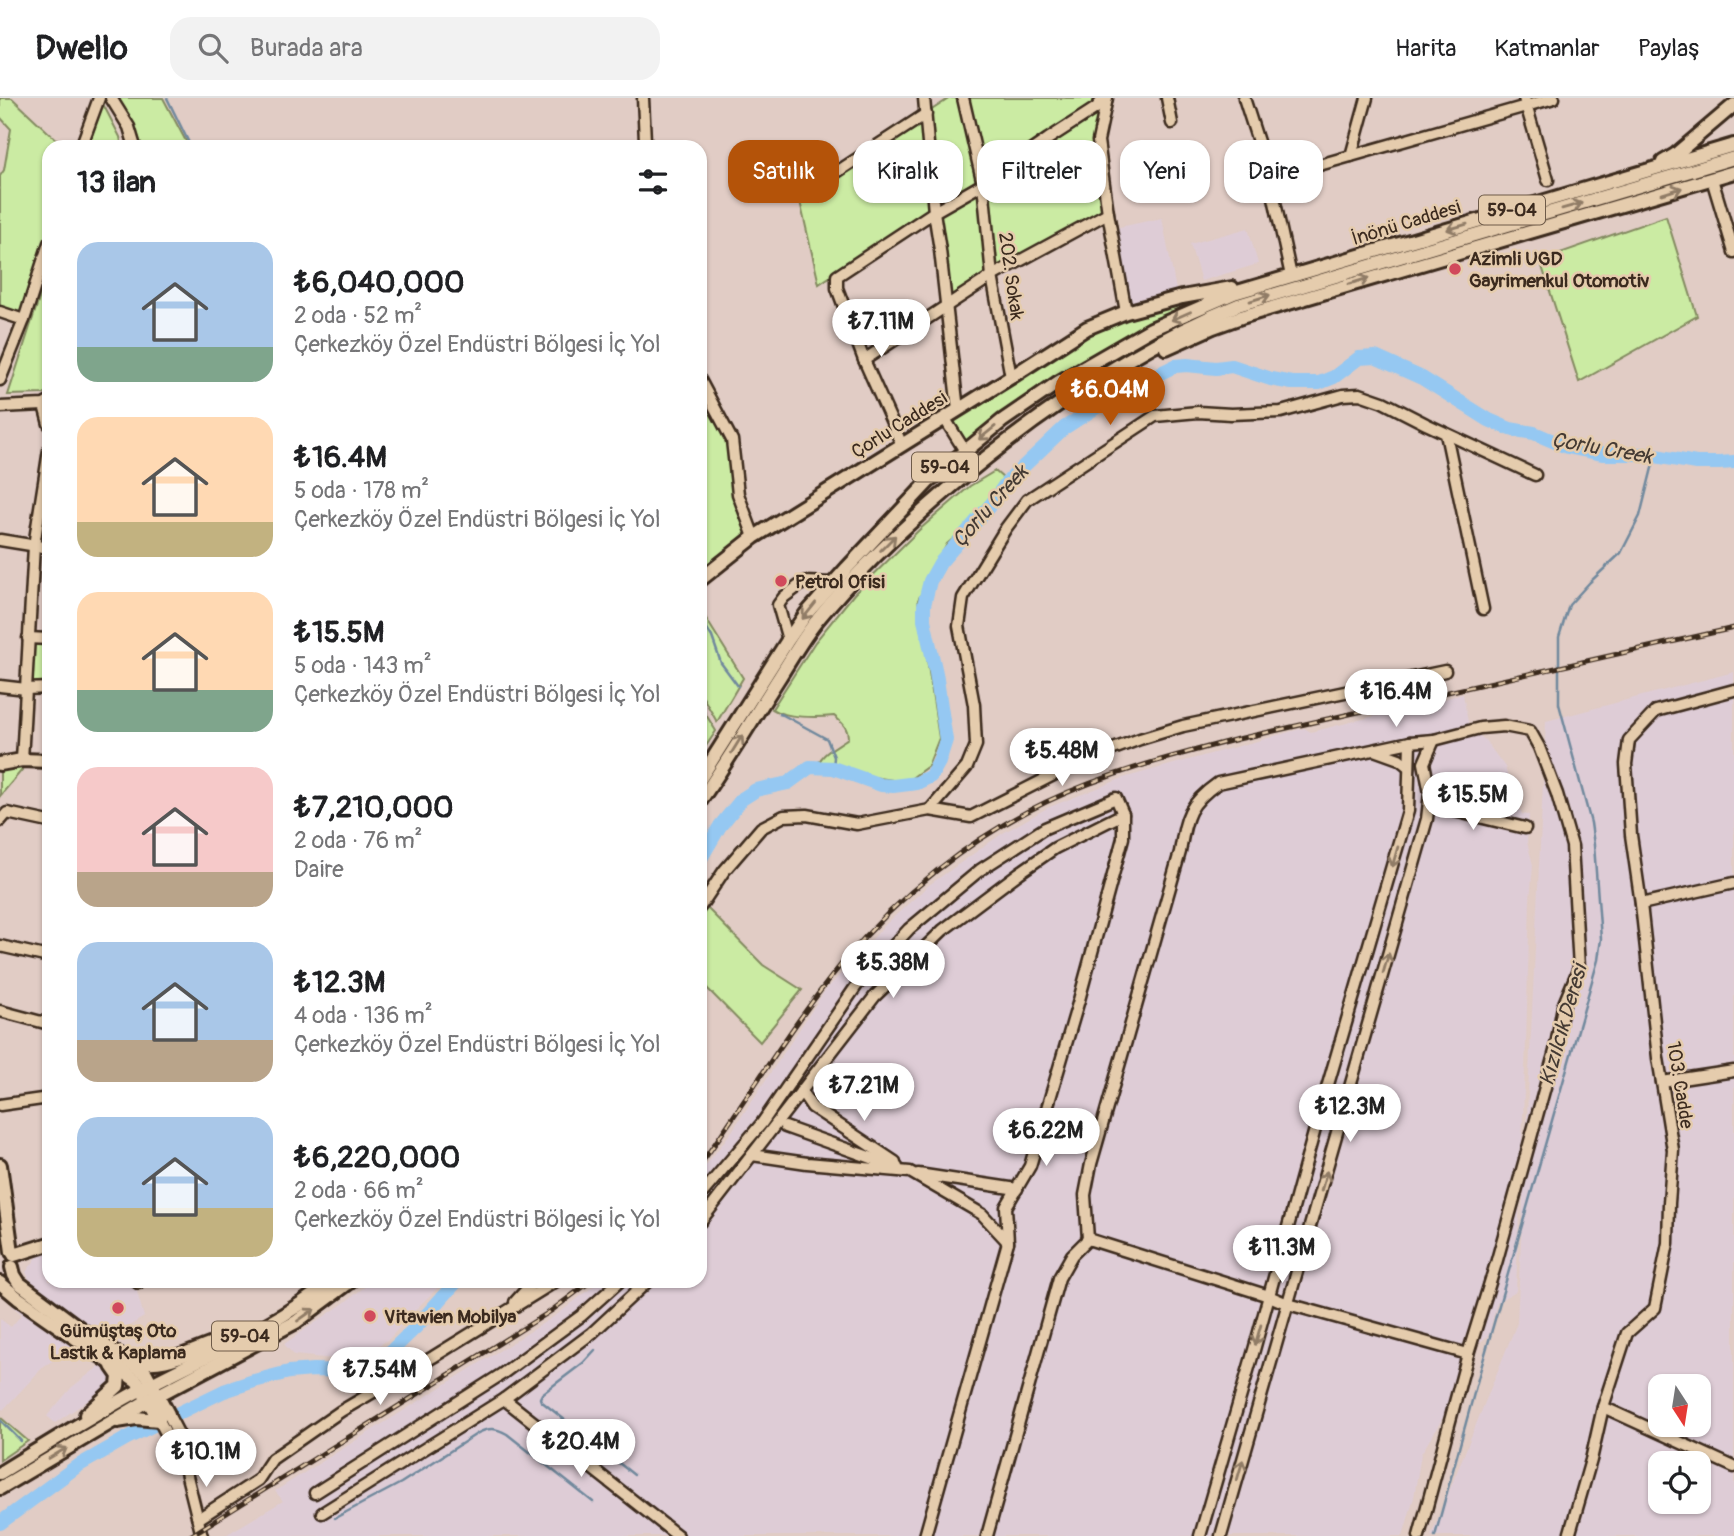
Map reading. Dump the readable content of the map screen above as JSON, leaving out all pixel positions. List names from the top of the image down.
{
  "streets": {
    "main road": ["59-04", "İnönü Caddesi", "Çorlu Caddesi"],
    "street": ["202. Sokak", "103. Cadde"]
  },
  "crossings": [
    ["59-04", "İnönü Caddesi"],
    ["59-04", "Çorlu Caddesi"],
    ["İnönü Caddesi", "Çorlu Caddesi"],
    ["202. Sokak", "Çorlu Caddesi"]
  ],
  "water": ["Çorlu Creek", "Kızılcık Deresi"],
  "places": [
    "Azimli UGD Gayrimenkul Otomotiv",
    "Petrol Ofisi",
    "Gümüştaş Oto Lastik & Kaplama",
    "Vitawien Mobilya"
  ],
  "north": "bottom",
  "page": {
    "header": "Dwello",
    "search": "Burada ara",
    "nav": ["Harita", "Katmanlar", "Paylaş"],
    "chip": [
      "Satılık",
      "Kiralık",
      "Filtreler",
      "Yeni",
      "Daire"
    ],
    "heading": "13 ilan",
    "list": [
      {
        "name": "₺6,040,000",
        "note": "2 oda · 52 m² · Çerkezköy Özel Endüstri Bölgesi İç Yol"
      },
      {
        "name": "₺16.4M",
        "note": "5 oda · 178 m² · Çerkezköy Özel Endüstri Bölgesi İç Yol"
      },
      {
        "name": "₺15.5M",
        "note": "5 oda · 143 m² · Çerkezköy Özel Endüstri Bölgesi İç Yol"
      },
      {
        "name": "₺7,210,000",
        "note": "2 oda · 76 m² · Daire"
      },
      {
        "name": "₺12.3M",
        "note": "4 oda · 136 m² · Çerkezköy Özel Endüstri Bölgesi İç Yol"
      },
      {
        "name": "₺6,220,000",
        "note": "2 oda · 66 m² · Çerkezköy Özel Endüstri Bölgesi İç Yol"
      }
    ],
    "price": [
      "₺7.11M",
      "₺6.04M",
      "₺16.4M",
      "₺5.48M",
      "₺15.5M",
      "₺5.38M",
      "₺7.21M",
      "₺12.3M",
      "₺6.22M",
      "₺11.3M",
      "₺7.54M",
      "₺20.4M",
      "₺10.1M"
    ]
  }
}
